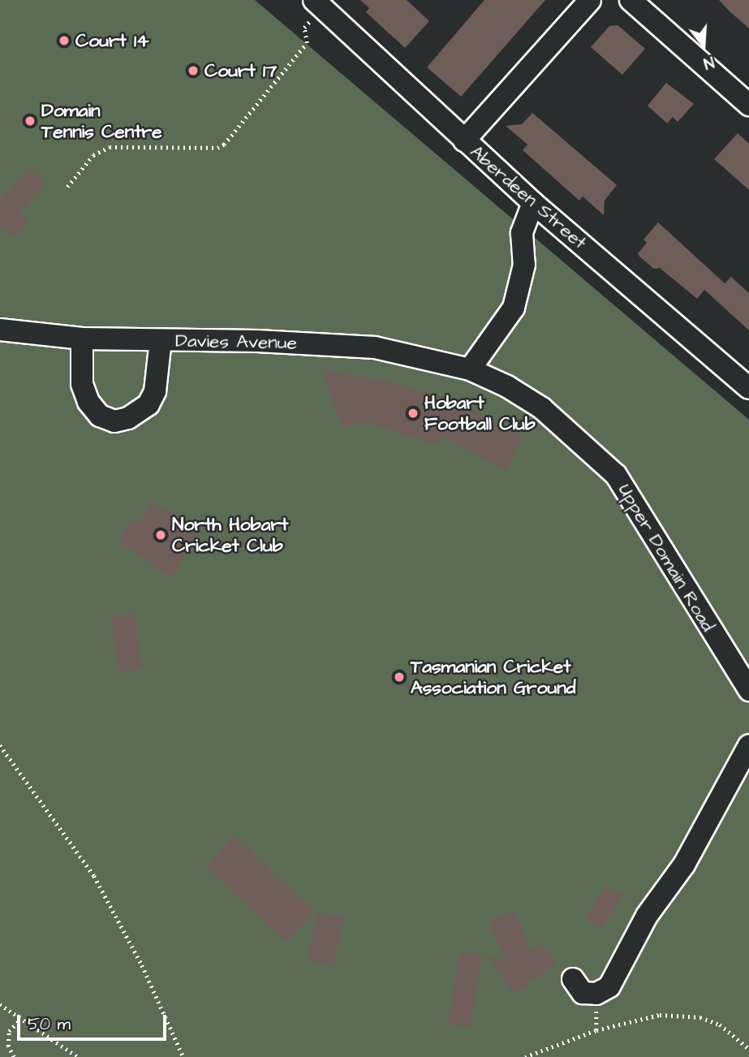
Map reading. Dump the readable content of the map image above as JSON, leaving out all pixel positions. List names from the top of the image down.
{
  "streets": {
    "street": ["Aberdeen Street", "Davies Avenue", "Upper Domain Road"]
  },
  "crossings": [
    ["Davies Avenue", "Upper Domain Road"]
  ],
  "places": [
    "Court 14",
    "Court 17",
    "Domain Tennis Centre",
    "Hobart Football Club",
    "North Hobart Cricket Club",
    "Tasmanian Cricket Association Ground"
  ],
  "scale_bar": "50 m",
  "north": "bottom"
}
